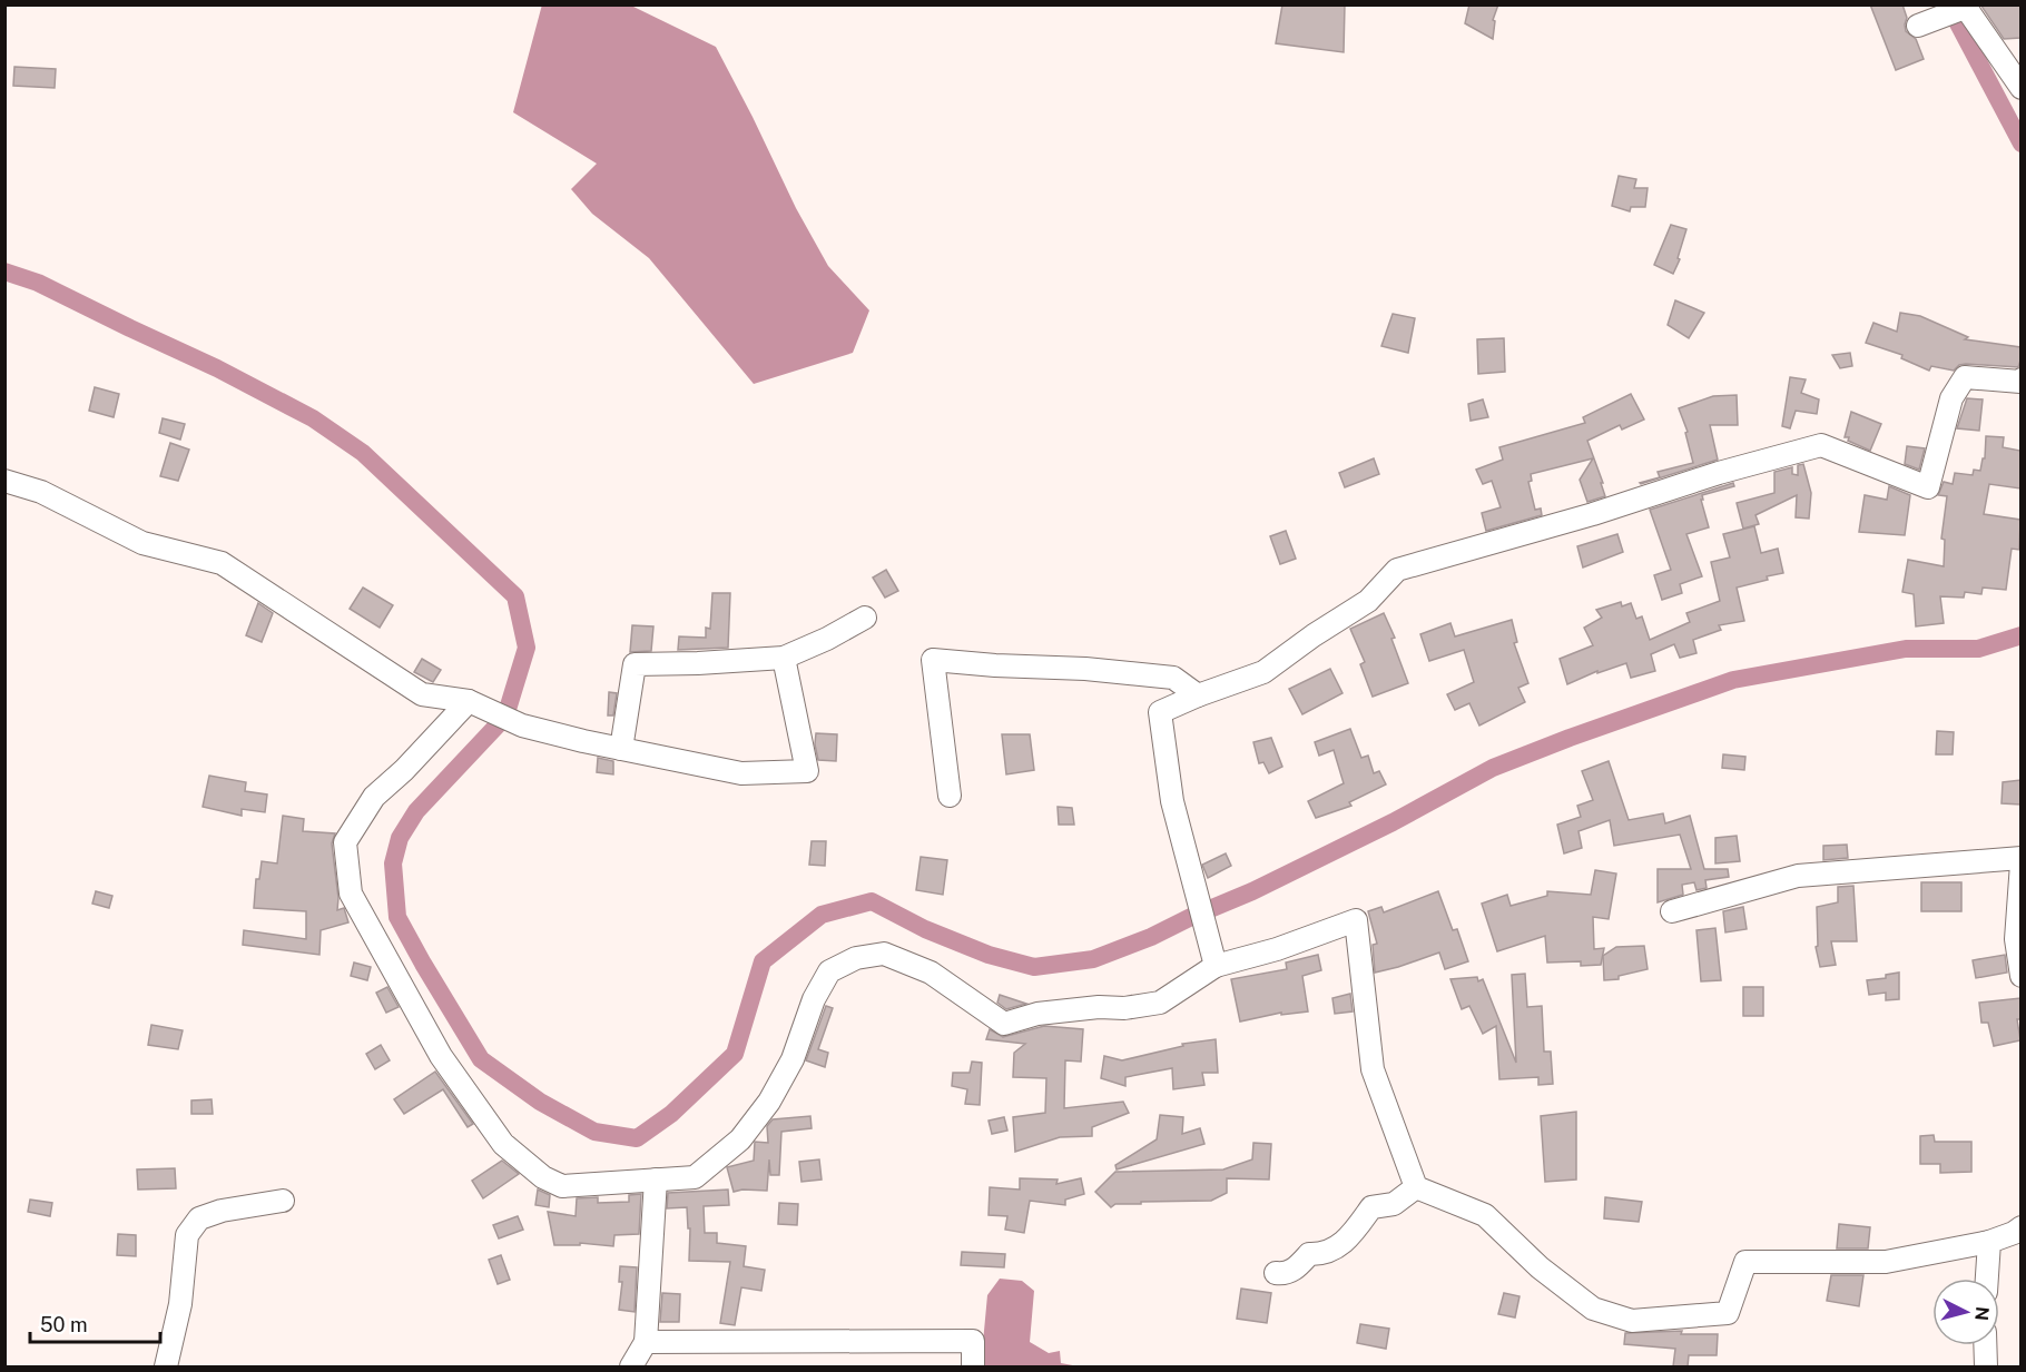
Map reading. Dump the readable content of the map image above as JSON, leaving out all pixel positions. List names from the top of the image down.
{
  "scale_bar": "50 m",
  "north": "right"
}
